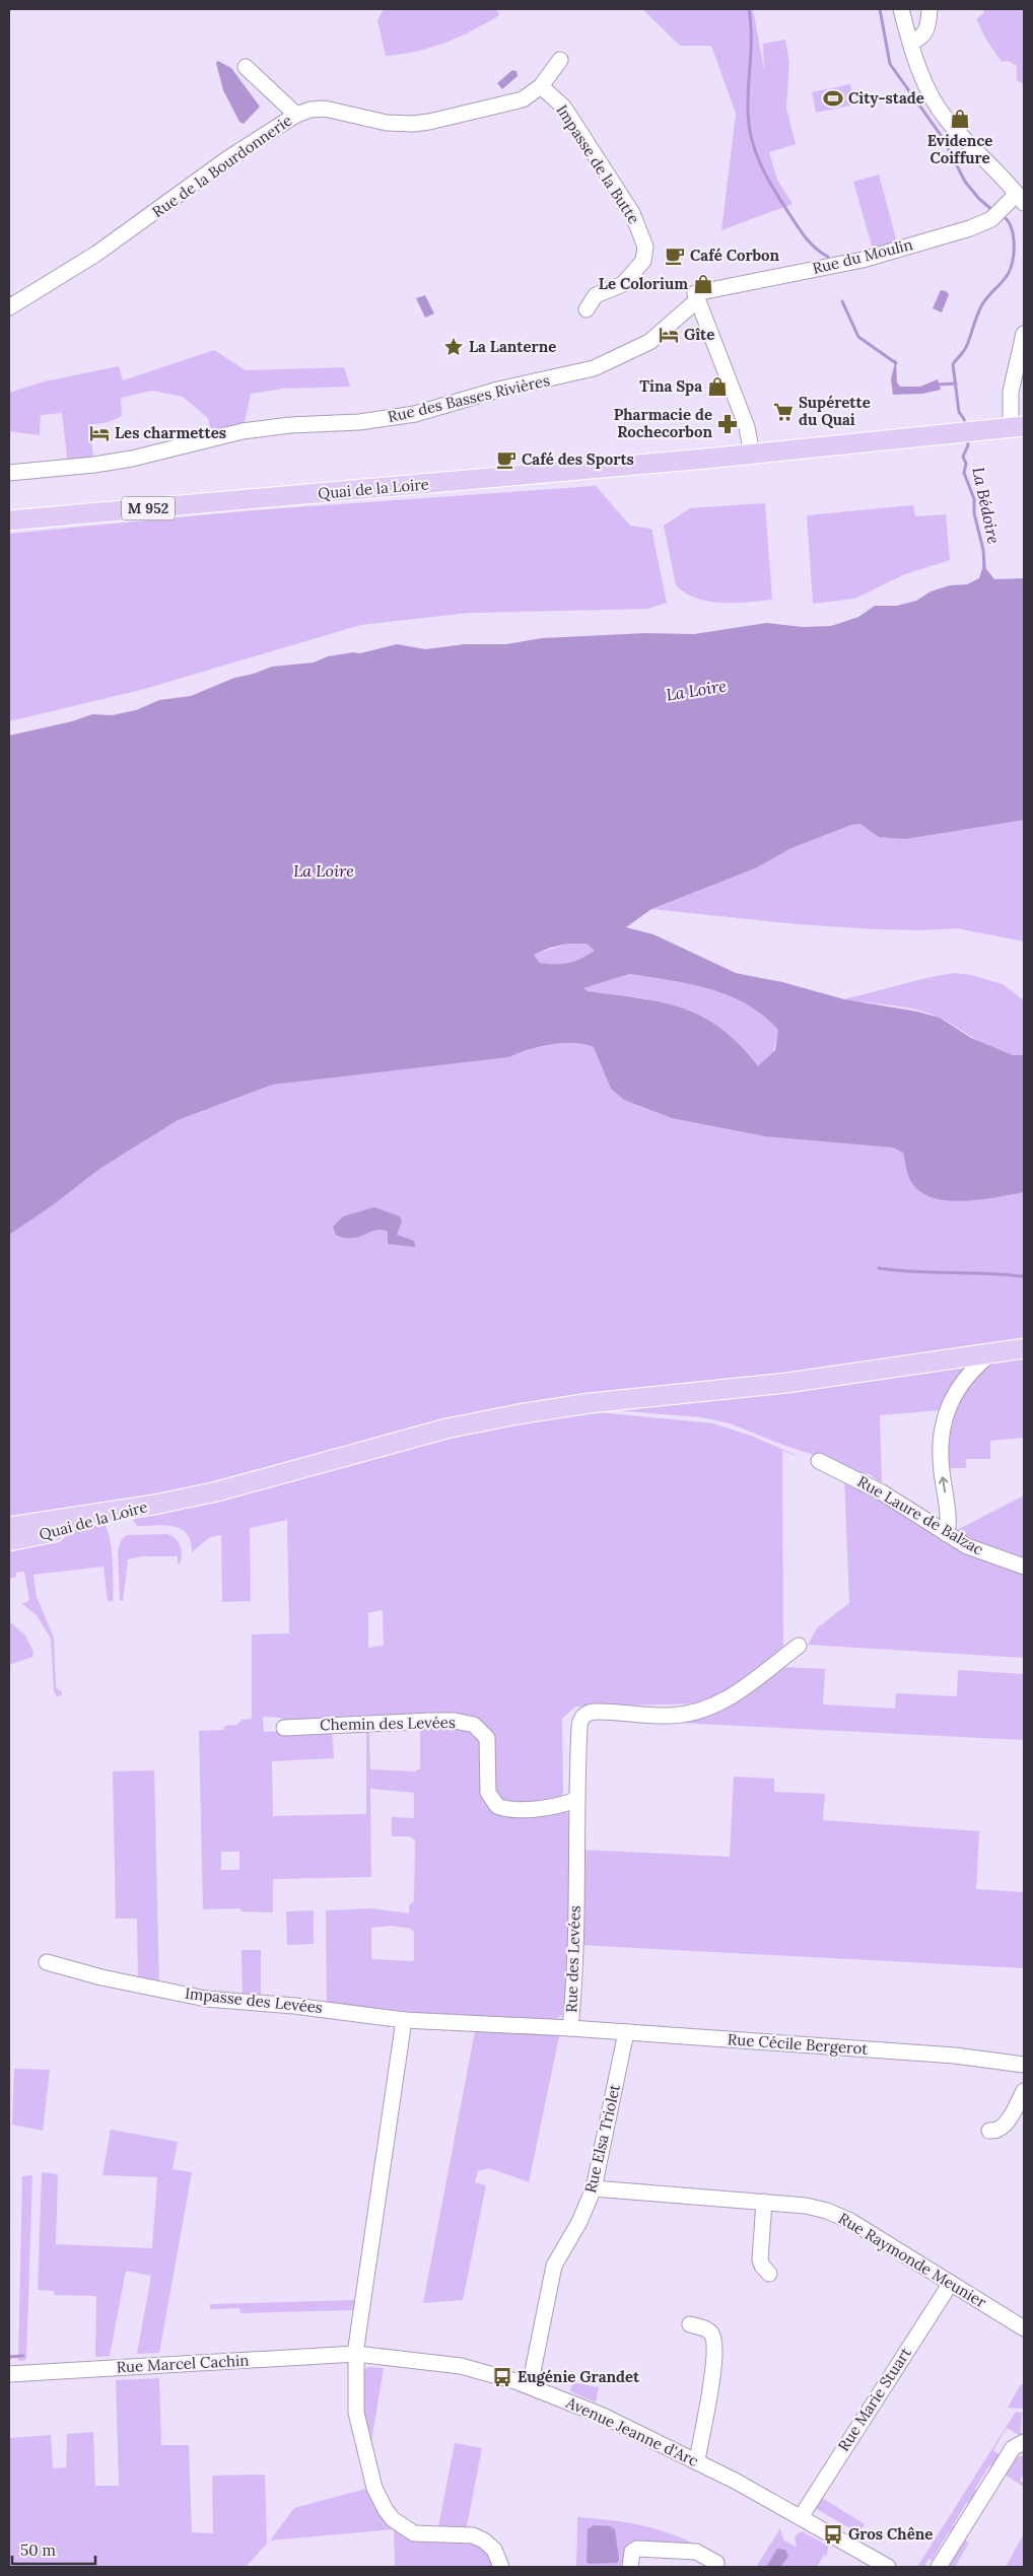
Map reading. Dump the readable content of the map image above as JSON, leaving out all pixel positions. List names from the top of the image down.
{
  "streets": {
    "main road": ["Quai de la Loire", "M 952"],
    "street": [
      "Impasse de la Butte",
      "Rue de la Bourdonnerie",
      "Rue du Moulin",
      "Rue des Basses Rivières",
      "Rue Laure de Balzac",
      "Chemin des Levées",
      "Rue des Levées",
      "Impasse des Levées",
      "Rue Cécile Bergerot",
      "Rue Elsa Triolet",
      "Rue Raymonde Meunier",
      "Rue Marcel Cachin",
      "Rue Marie Stuart",
      "Avenue Jeanne d'Arc"
    ]
  },
  "crossings": [
    ["Impasse de la Butte", "Rue de la Bourdonnerie"],
    ["Rue du Moulin", "Rue des Basses Rivières"],
    ["Quai de la Loire", "M 952"],
    ["Chemin des Levées", "Rue des Levées"],
    ["Rue des Levées", "Impasse des Levées"],
    ["Rue des Levées", "Rue Cécile Bergerot"],
    ["Rue Cécile Bergerot", "Rue Elsa Triolet"],
    ["Rue Elsa Triolet", "Rue Raymonde Meunier"],
    ["Rue Elsa Triolet", "Avenue Jeanne d'Arc"],
    ["Rue Raymonde Meunier", "Rue Marie Stuart"],
    ["Rue Marcel Cachin", "Avenue Jeanne d'Arc"],
    ["Rue Marie Stuart", "Avenue Jeanne d'Arc"]
  ],
  "water": ["La Bédoire", "La Loire"],
  "places": {
    "sports": ["City-stade"],
    "shop": ["Evidence Coiffure", "Le Colorium", "Tina Spa"],
    "cafe": ["Café Corbon", "Café des Sports"],
    "hotel": ["Gîte", "Les charmettes"],
    "place": ["La Lanterne"],
    "supermarket": ["Supérette du Quai"],
    "pharmacy": ["Pharmacie de Rochecorbon"],
    "bus stop": ["Eugénie Grandet", "Gros Chêne"]
  },
  "scale_bar": "50 m"
}
